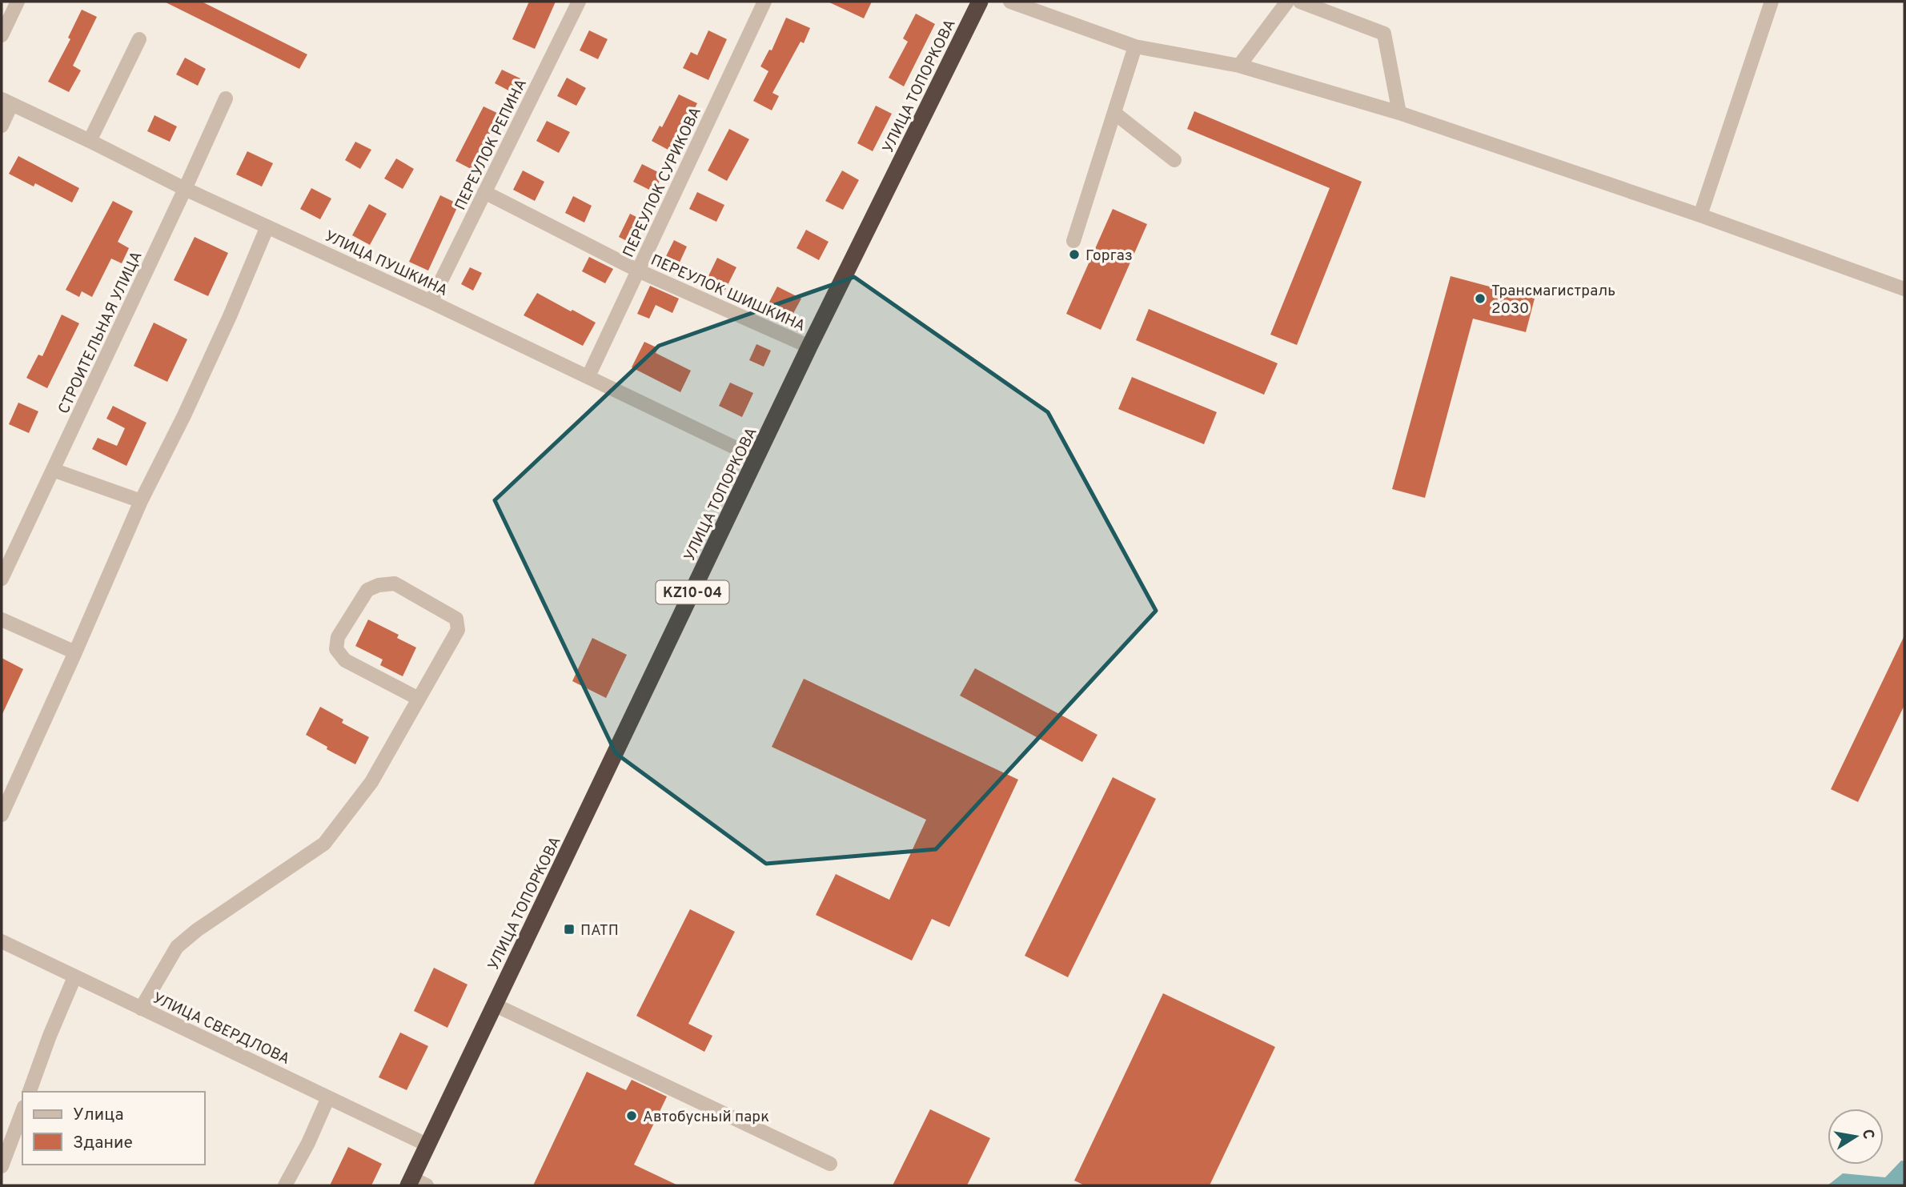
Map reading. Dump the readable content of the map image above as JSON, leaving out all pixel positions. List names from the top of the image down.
{
  "streets": {
    "highway": ["УЛИЦА ТОПОРКОВА", "KZ10-04"],
    "street": [
      "ПЕРЕУЛОК РЕПИНА",
      "ПЕРЕУЛОК СУРИКОВА",
      "УЛИЦА ПУШКИНА",
      "ПЕРЕУЛОК ШИШКИНА",
      "СТРОИТЕЛЬНАЯ УЛИЦА",
      "УЛИЦА СВЕРДЛОВА"
    ]
  },
  "crossings": [
    ["УЛИЦА ТОПОРКОВА", "УЛИЦА ПУШКИНА"],
    ["УЛИЦА ТОПОРКОВА", "ПЕРЕУЛОК ШИШКИНА"],
    ["УЛИЦА ТОПОРКОВА", "УЛИЦА СВЕРДЛОВА"],
    ["ПЕРЕУЛОК РЕПИНА", "УЛИЦА ПУШКИНА"],
    ["ПЕРЕУЛОК РЕПИНА", "ПЕРЕУЛОК ШИШКИНА"],
    ["ПЕРЕУЛОК СУРИКОВА", "УЛИЦА ПУШКИНА"],
    ["ПЕРЕУЛОК СУРИКОВА", "ПЕРЕУЛОК ШИШКИНА"],
    ["УЛИЦА ПУШКИНА", "СТРОИТЕЛЬНАЯ УЛИЦА"]
  ],
  "places": {
    "other": ["Горгаз", "Трансмагистраль 2030", "Автобусный парк"],
    "transit": ["ПАТП"]
  },
  "legend": ["Улица", "Здание"],
  "north": "right"
}
